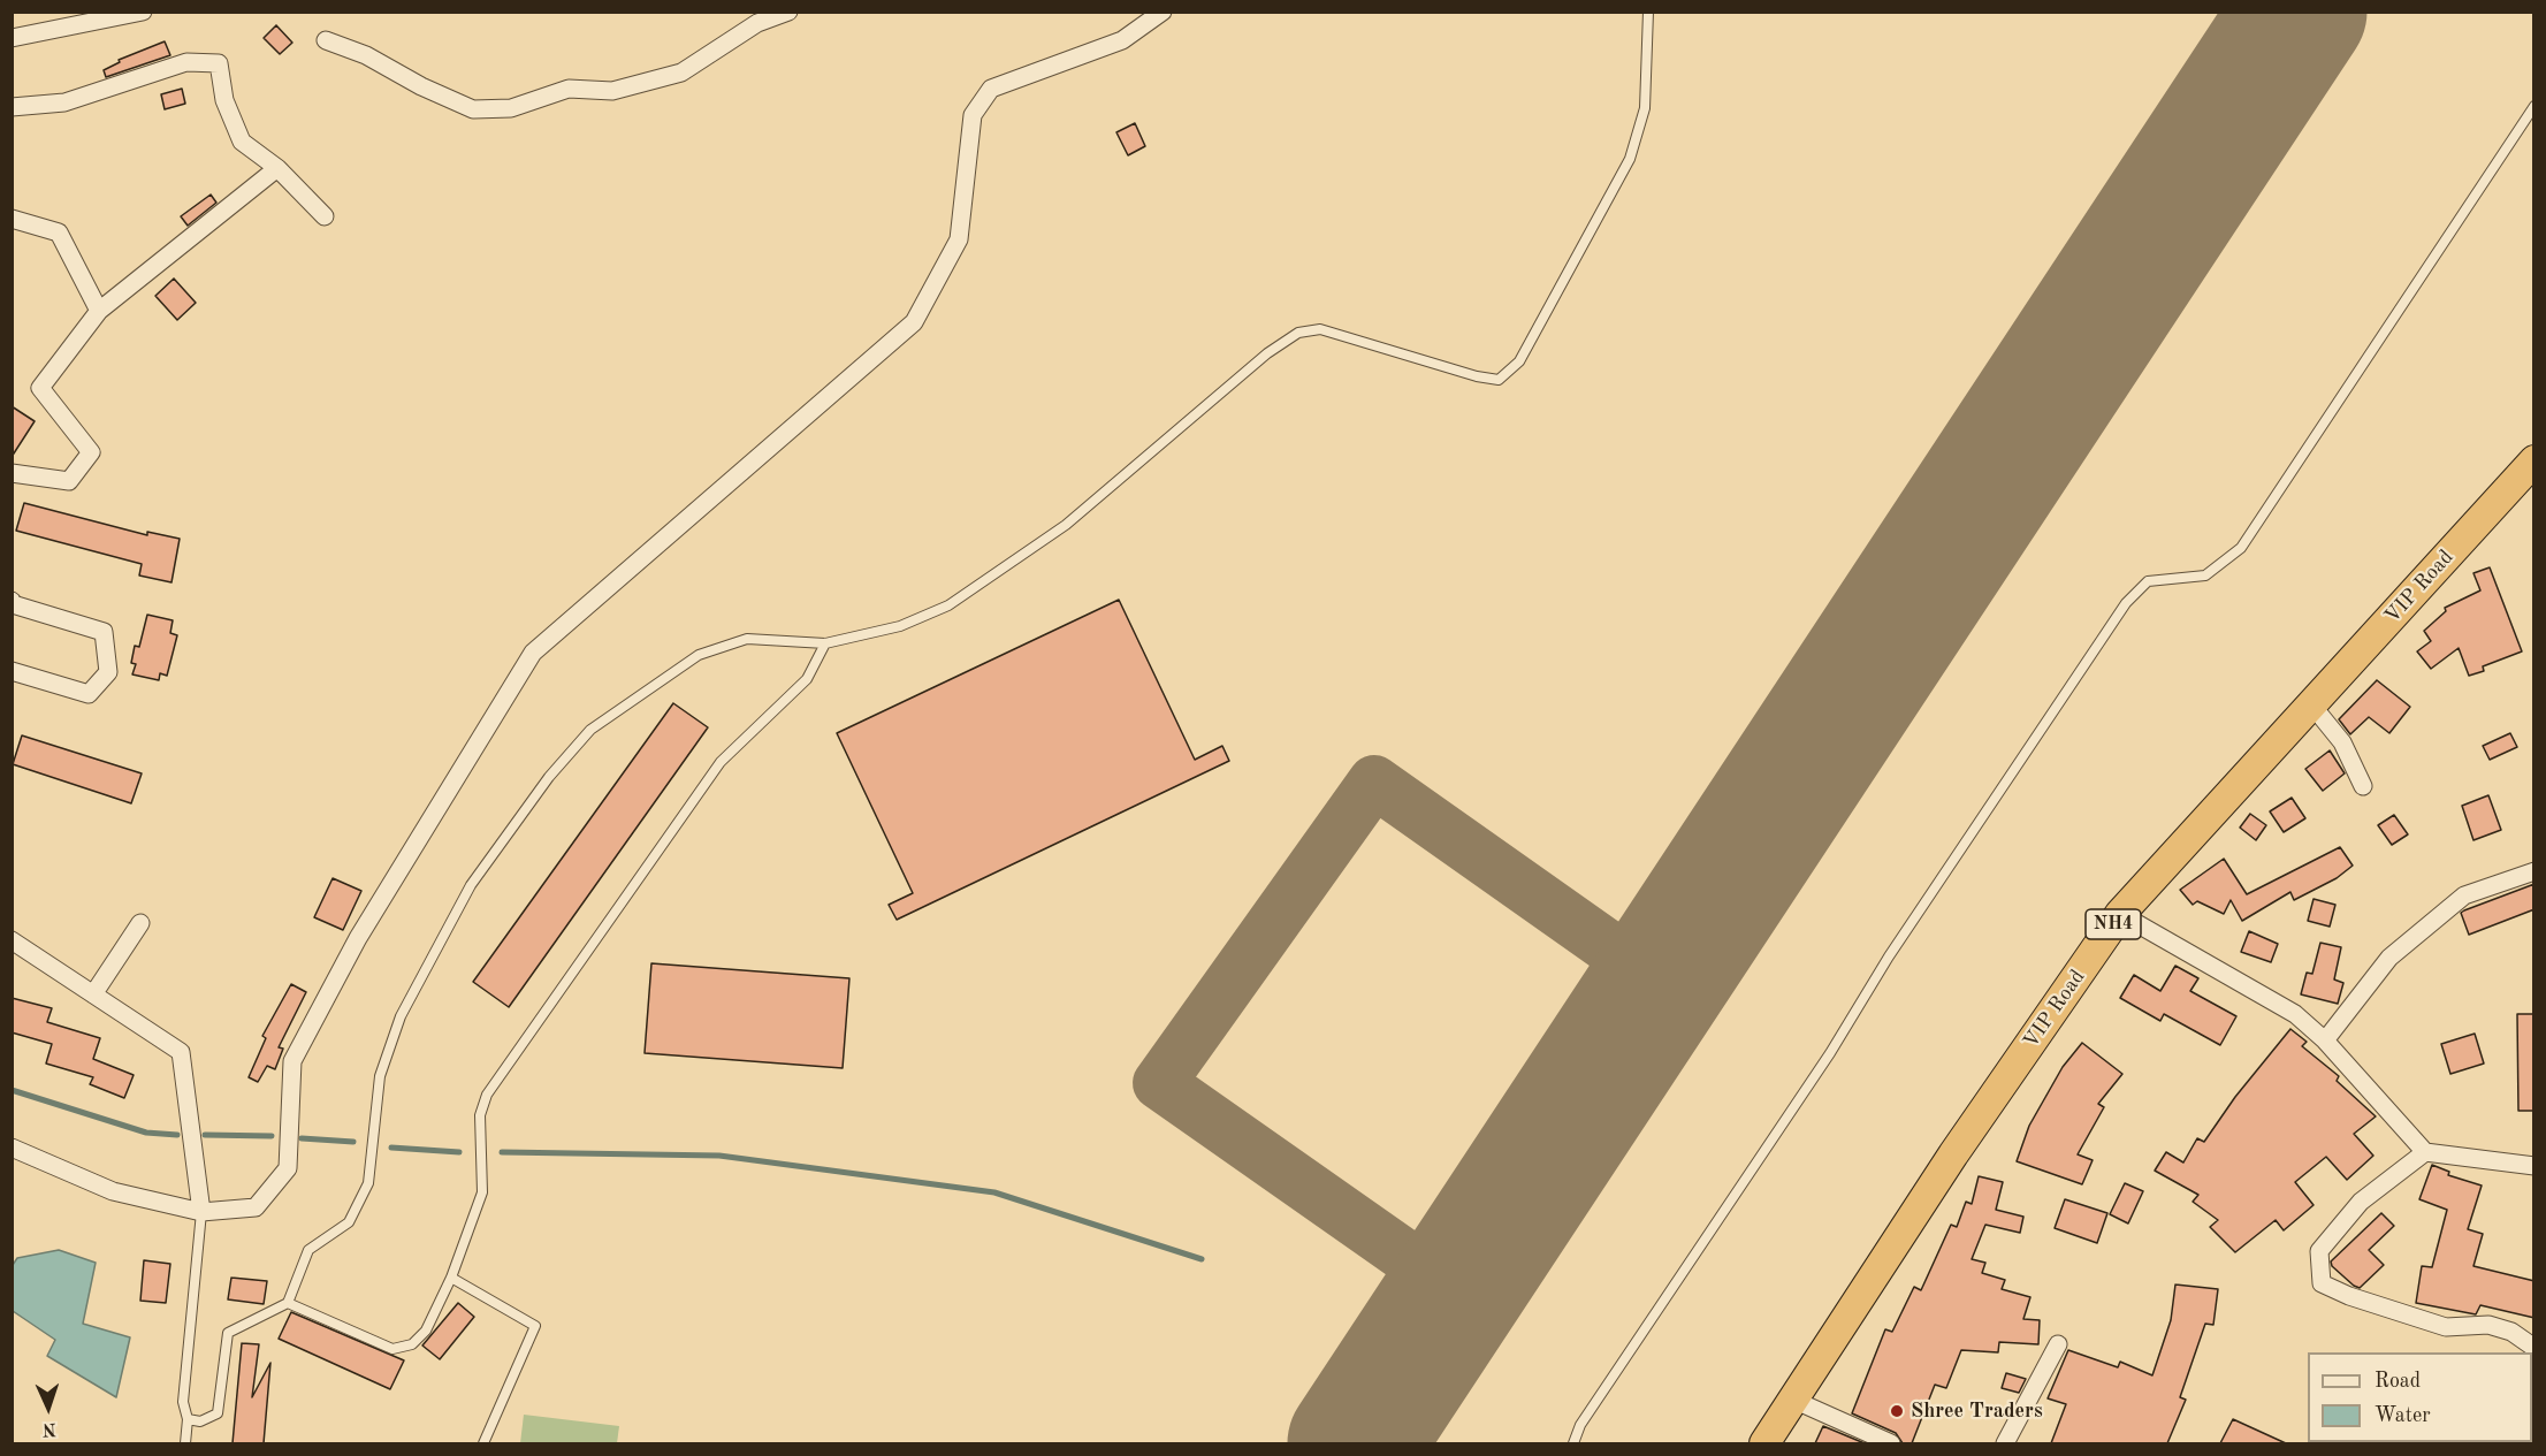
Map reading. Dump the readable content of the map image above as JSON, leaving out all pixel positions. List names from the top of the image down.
{
  "streets": {
    "highway": ["VIP Road", "NH4"]
  },
  "places": ["Shree Traders"],
  "legend": ["Road", "Water"],
  "north": "bottom"
}
